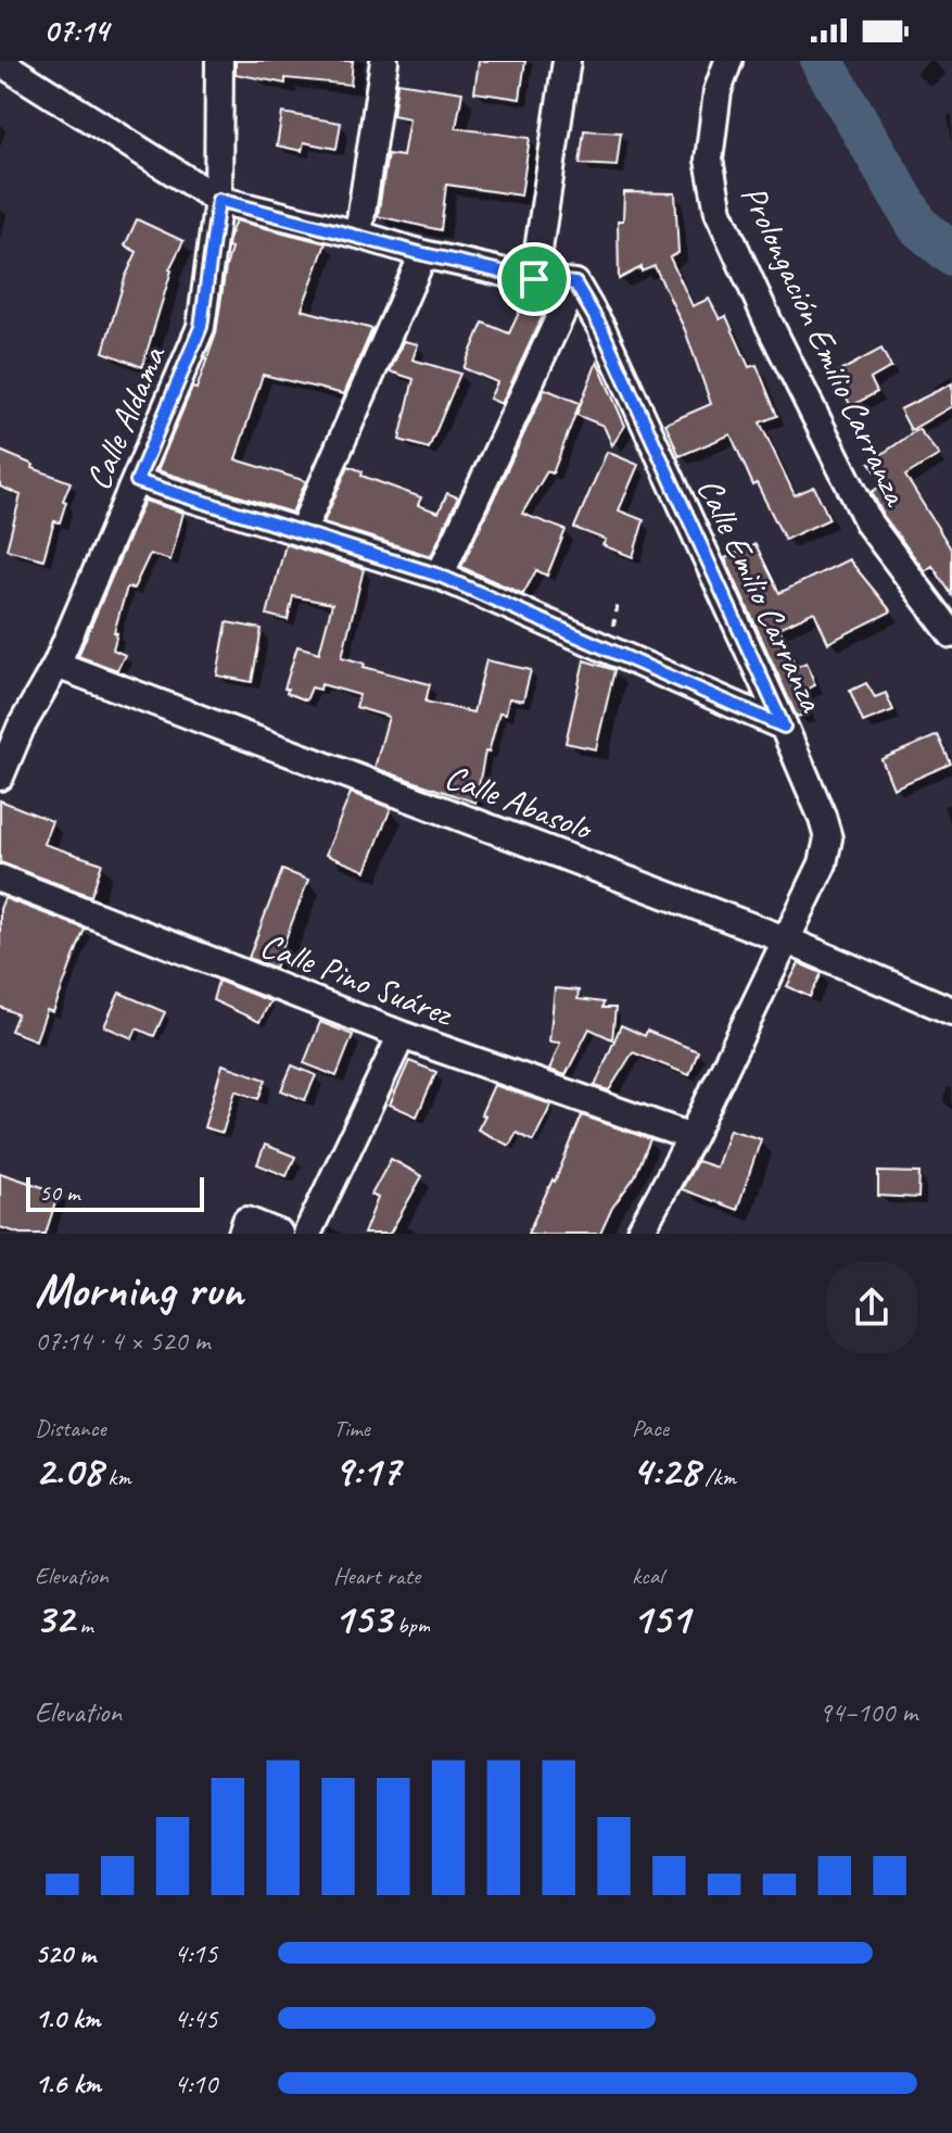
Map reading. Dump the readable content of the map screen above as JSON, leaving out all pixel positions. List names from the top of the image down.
{
  "streets": {
    "street": [
      "Prolongación Emilio Carranza",
      "Calle Aldama",
      "Calle Emilio Carranza",
      "Calle Abasolo",
      "Calle Pino Suárez"
    ]
  },
  "crossings": [
    ["Calle Aldama", "Calle Abasolo"],
    ["Calle Emilio Carranza", "Calle Abasolo"],
    ["Calle Emilio Carranza", "Calle Pino Suárez"]
  ],
  "scale_bar": "50 m",
  "page": {
    "status": "07:14",
    "scale": "50 m",
    "heading": ["Morning run", "07:14 · 4 × 520 m"],
    "stats": [
      ["Distance", "2.08 km"],
      ["Time", "9:17"],
      ["Pace", "4:28 /km"],
      ["Elevation", "32 m"],
      ["Heart rate", "153 bpm"],
      ["kcal", "151"]
    ],
    "chart": ["Elevation", "94–100 m"],
    "list": [
      {
        "name": "520 m",
        "note": "4:15"
      },
      {
        "name": "1.0 km",
        "note": "4:45"
      },
      {
        "name": "1.6 km",
        "note": "4:10"
      }
    ]
  }
}
